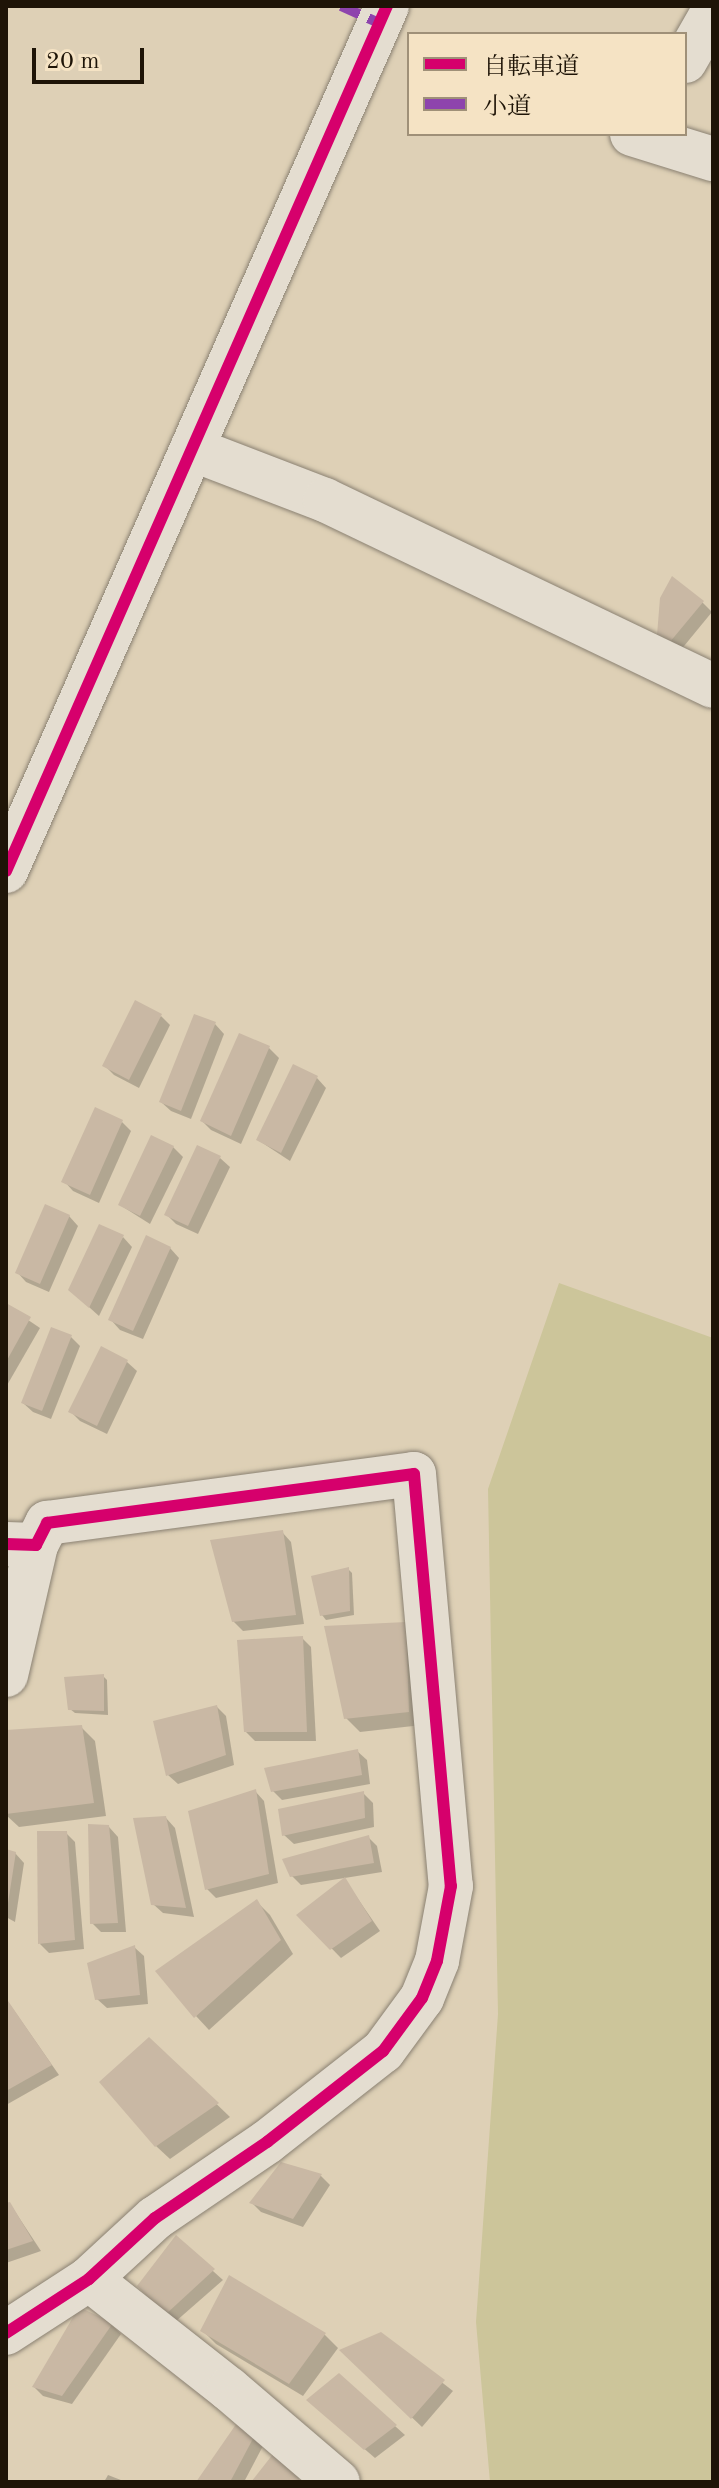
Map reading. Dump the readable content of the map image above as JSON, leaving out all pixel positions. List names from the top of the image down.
{
  "legend": ["自転車道", "小道"],
  "scale_bar": "20 m"
}
